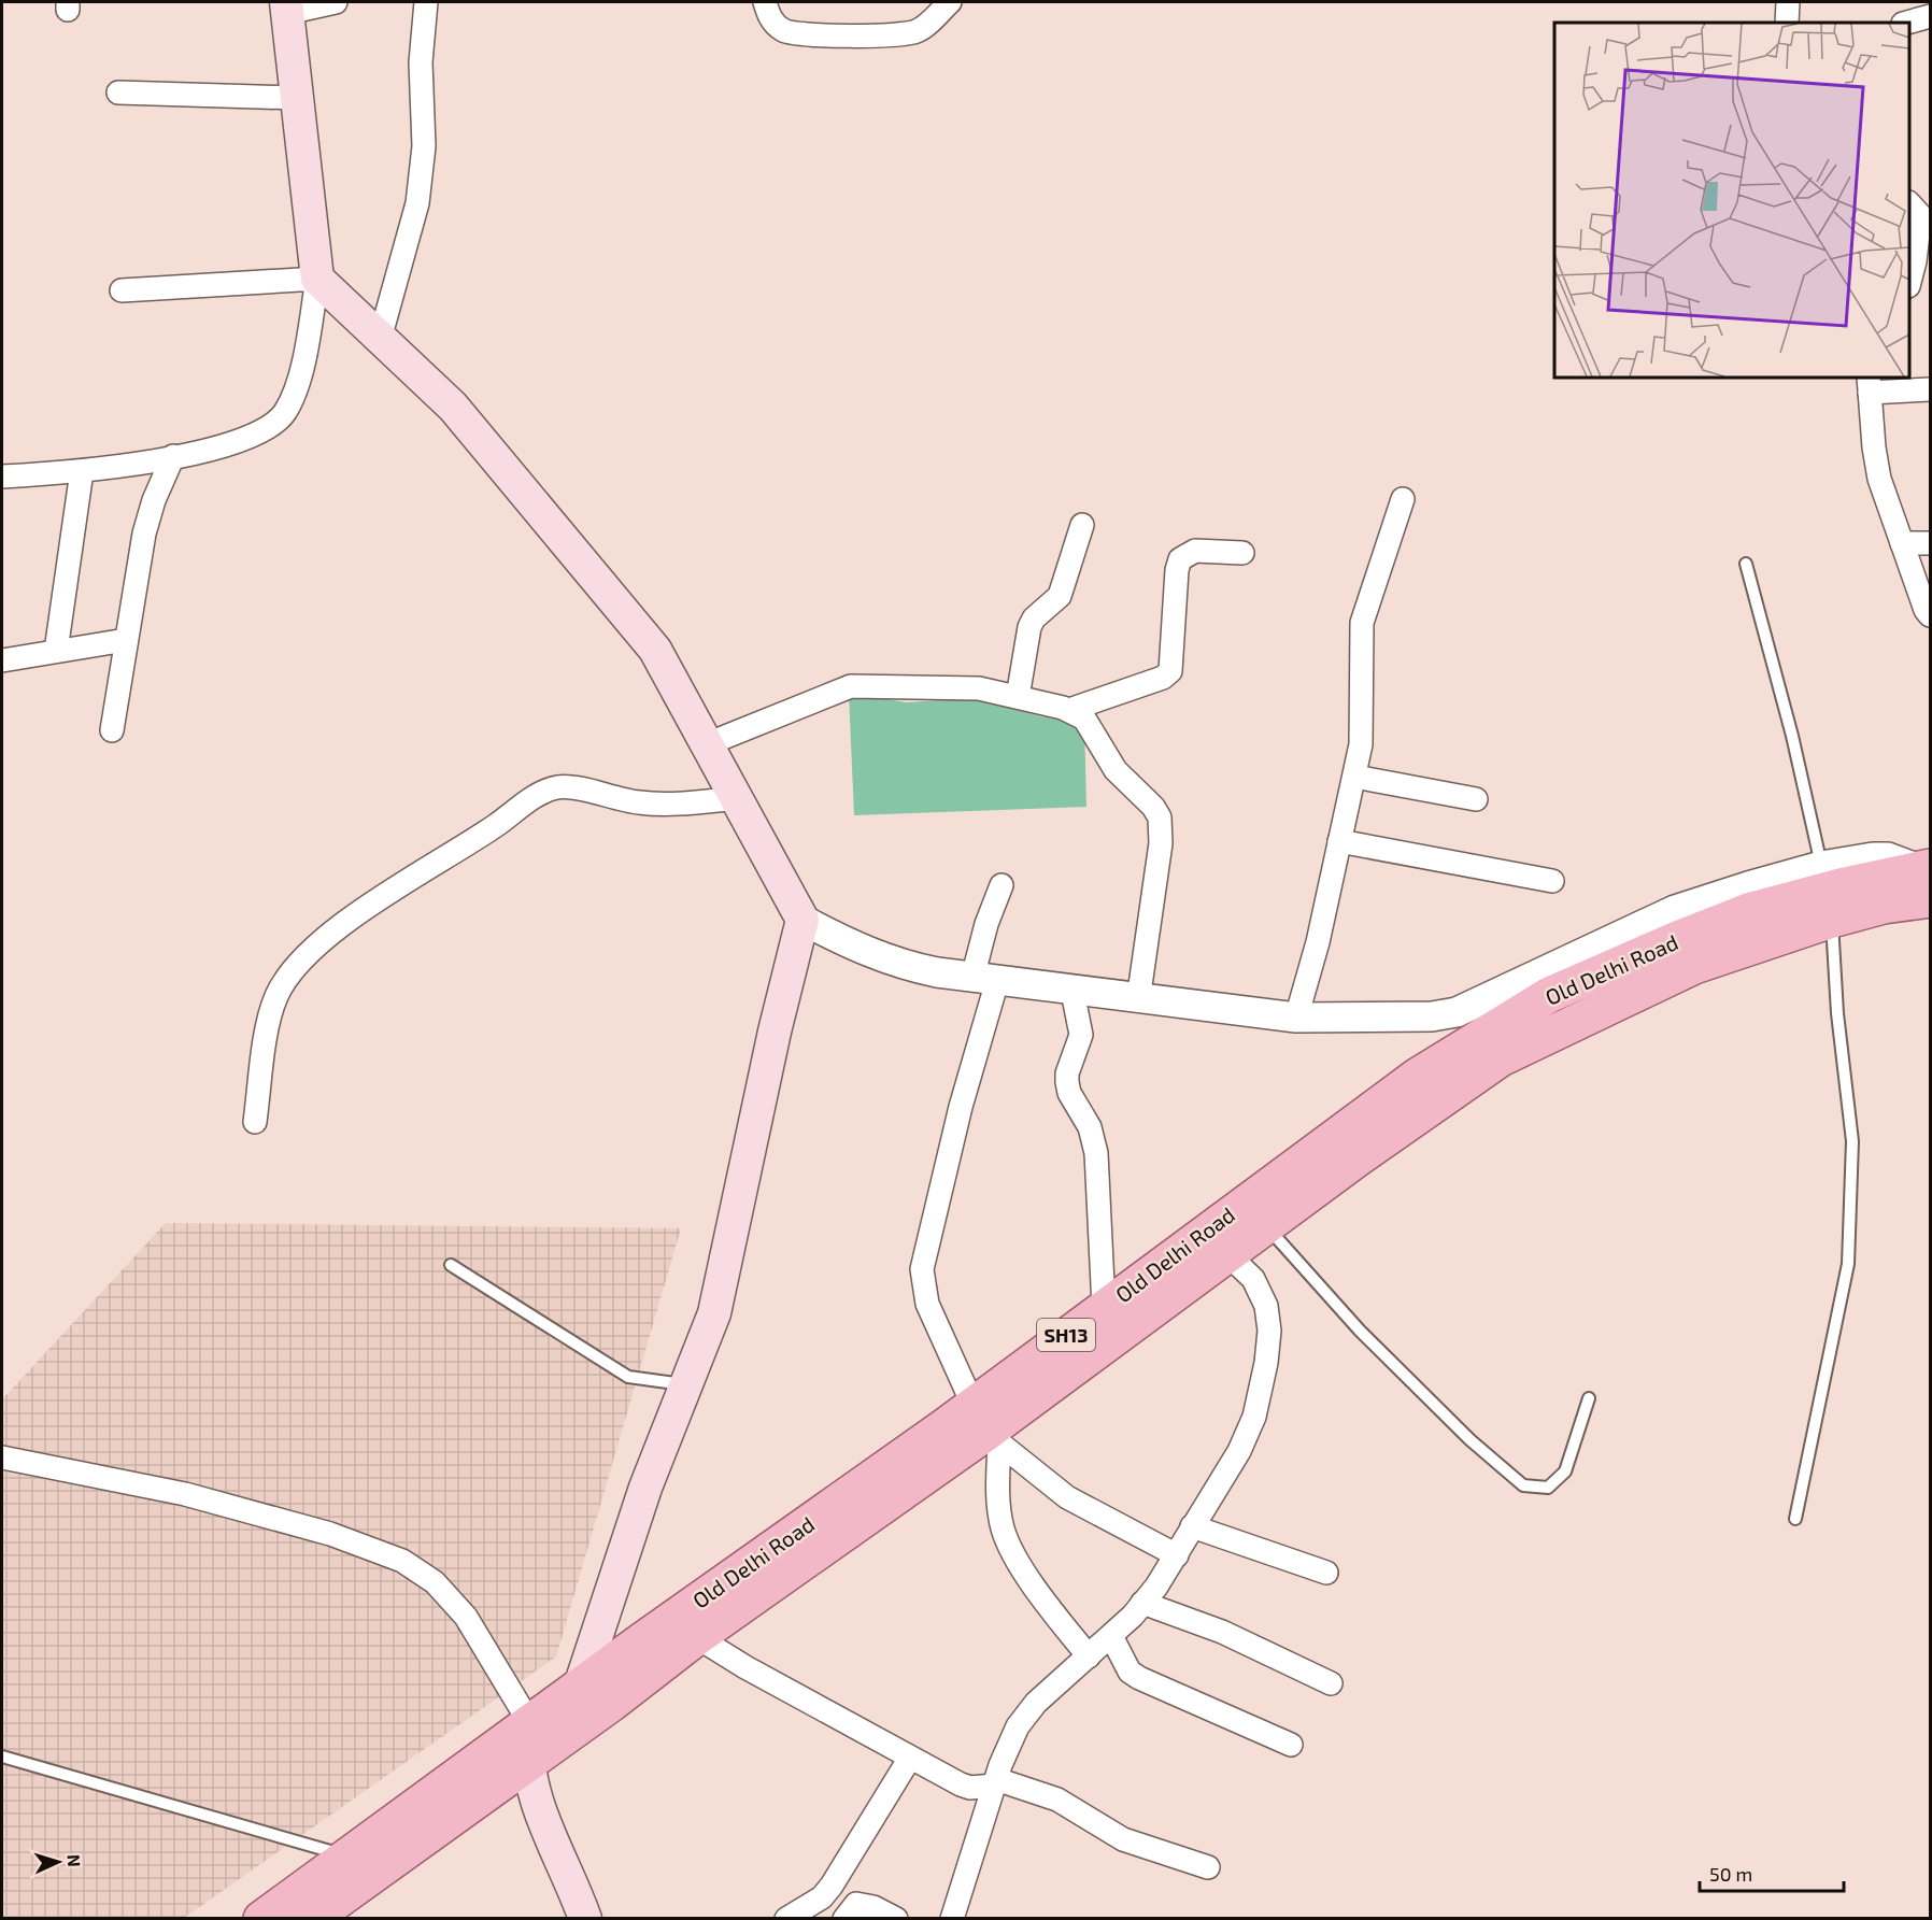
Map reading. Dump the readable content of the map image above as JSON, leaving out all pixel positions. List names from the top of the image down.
{
  "streets": {
    "main road": ["Old Delhi Road", "SH13"]
  },
  "scale_bar": "50 m",
  "north": "right"
}
